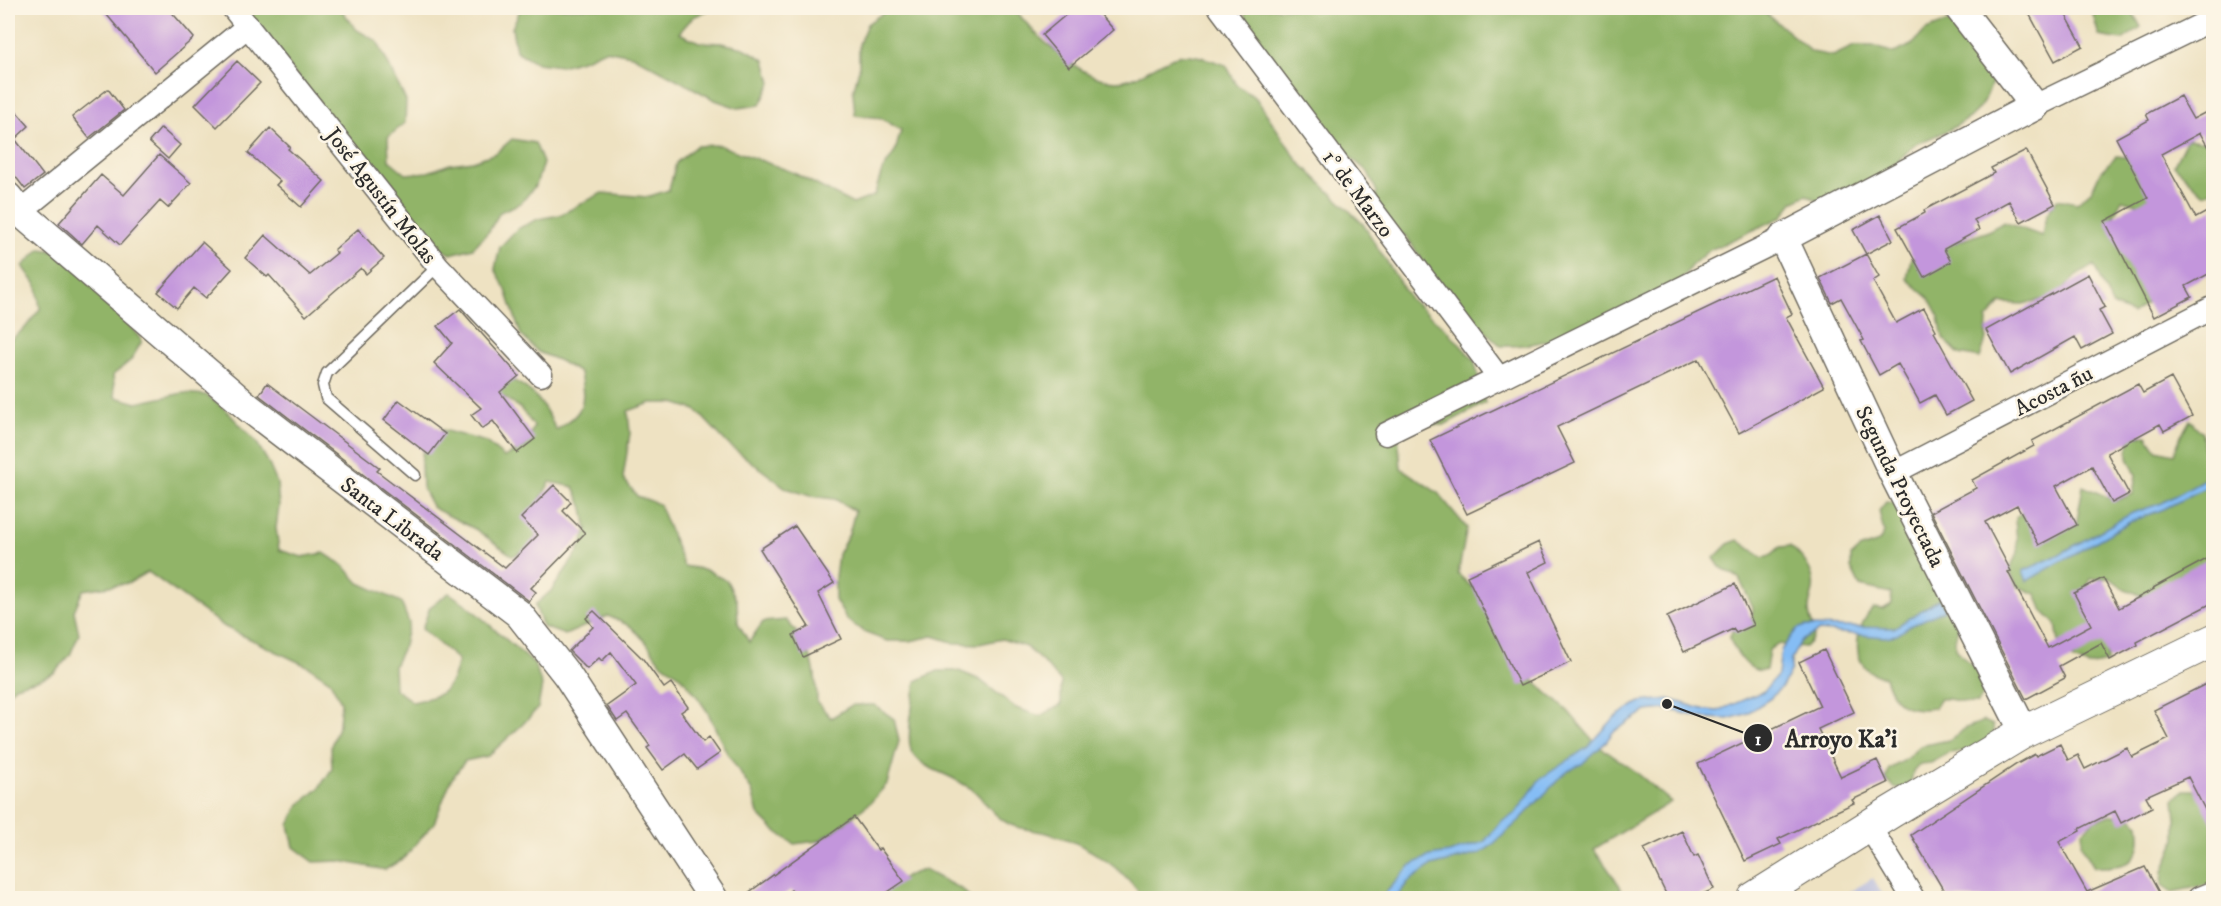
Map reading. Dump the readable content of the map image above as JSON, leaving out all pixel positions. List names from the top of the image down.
{
  "streets": {
    "street": [
      "1° de Marzo",
      "José Agustín Molas",
      "Acosta ñu",
      "Segunda Proyectada",
      "Santa Librada"
    ]
  },
  "crossings": [
    ["Acosta ñu", "Segunda Proyectada"]
  ],
  "places": ["Arroyo Ka'i"]
}
